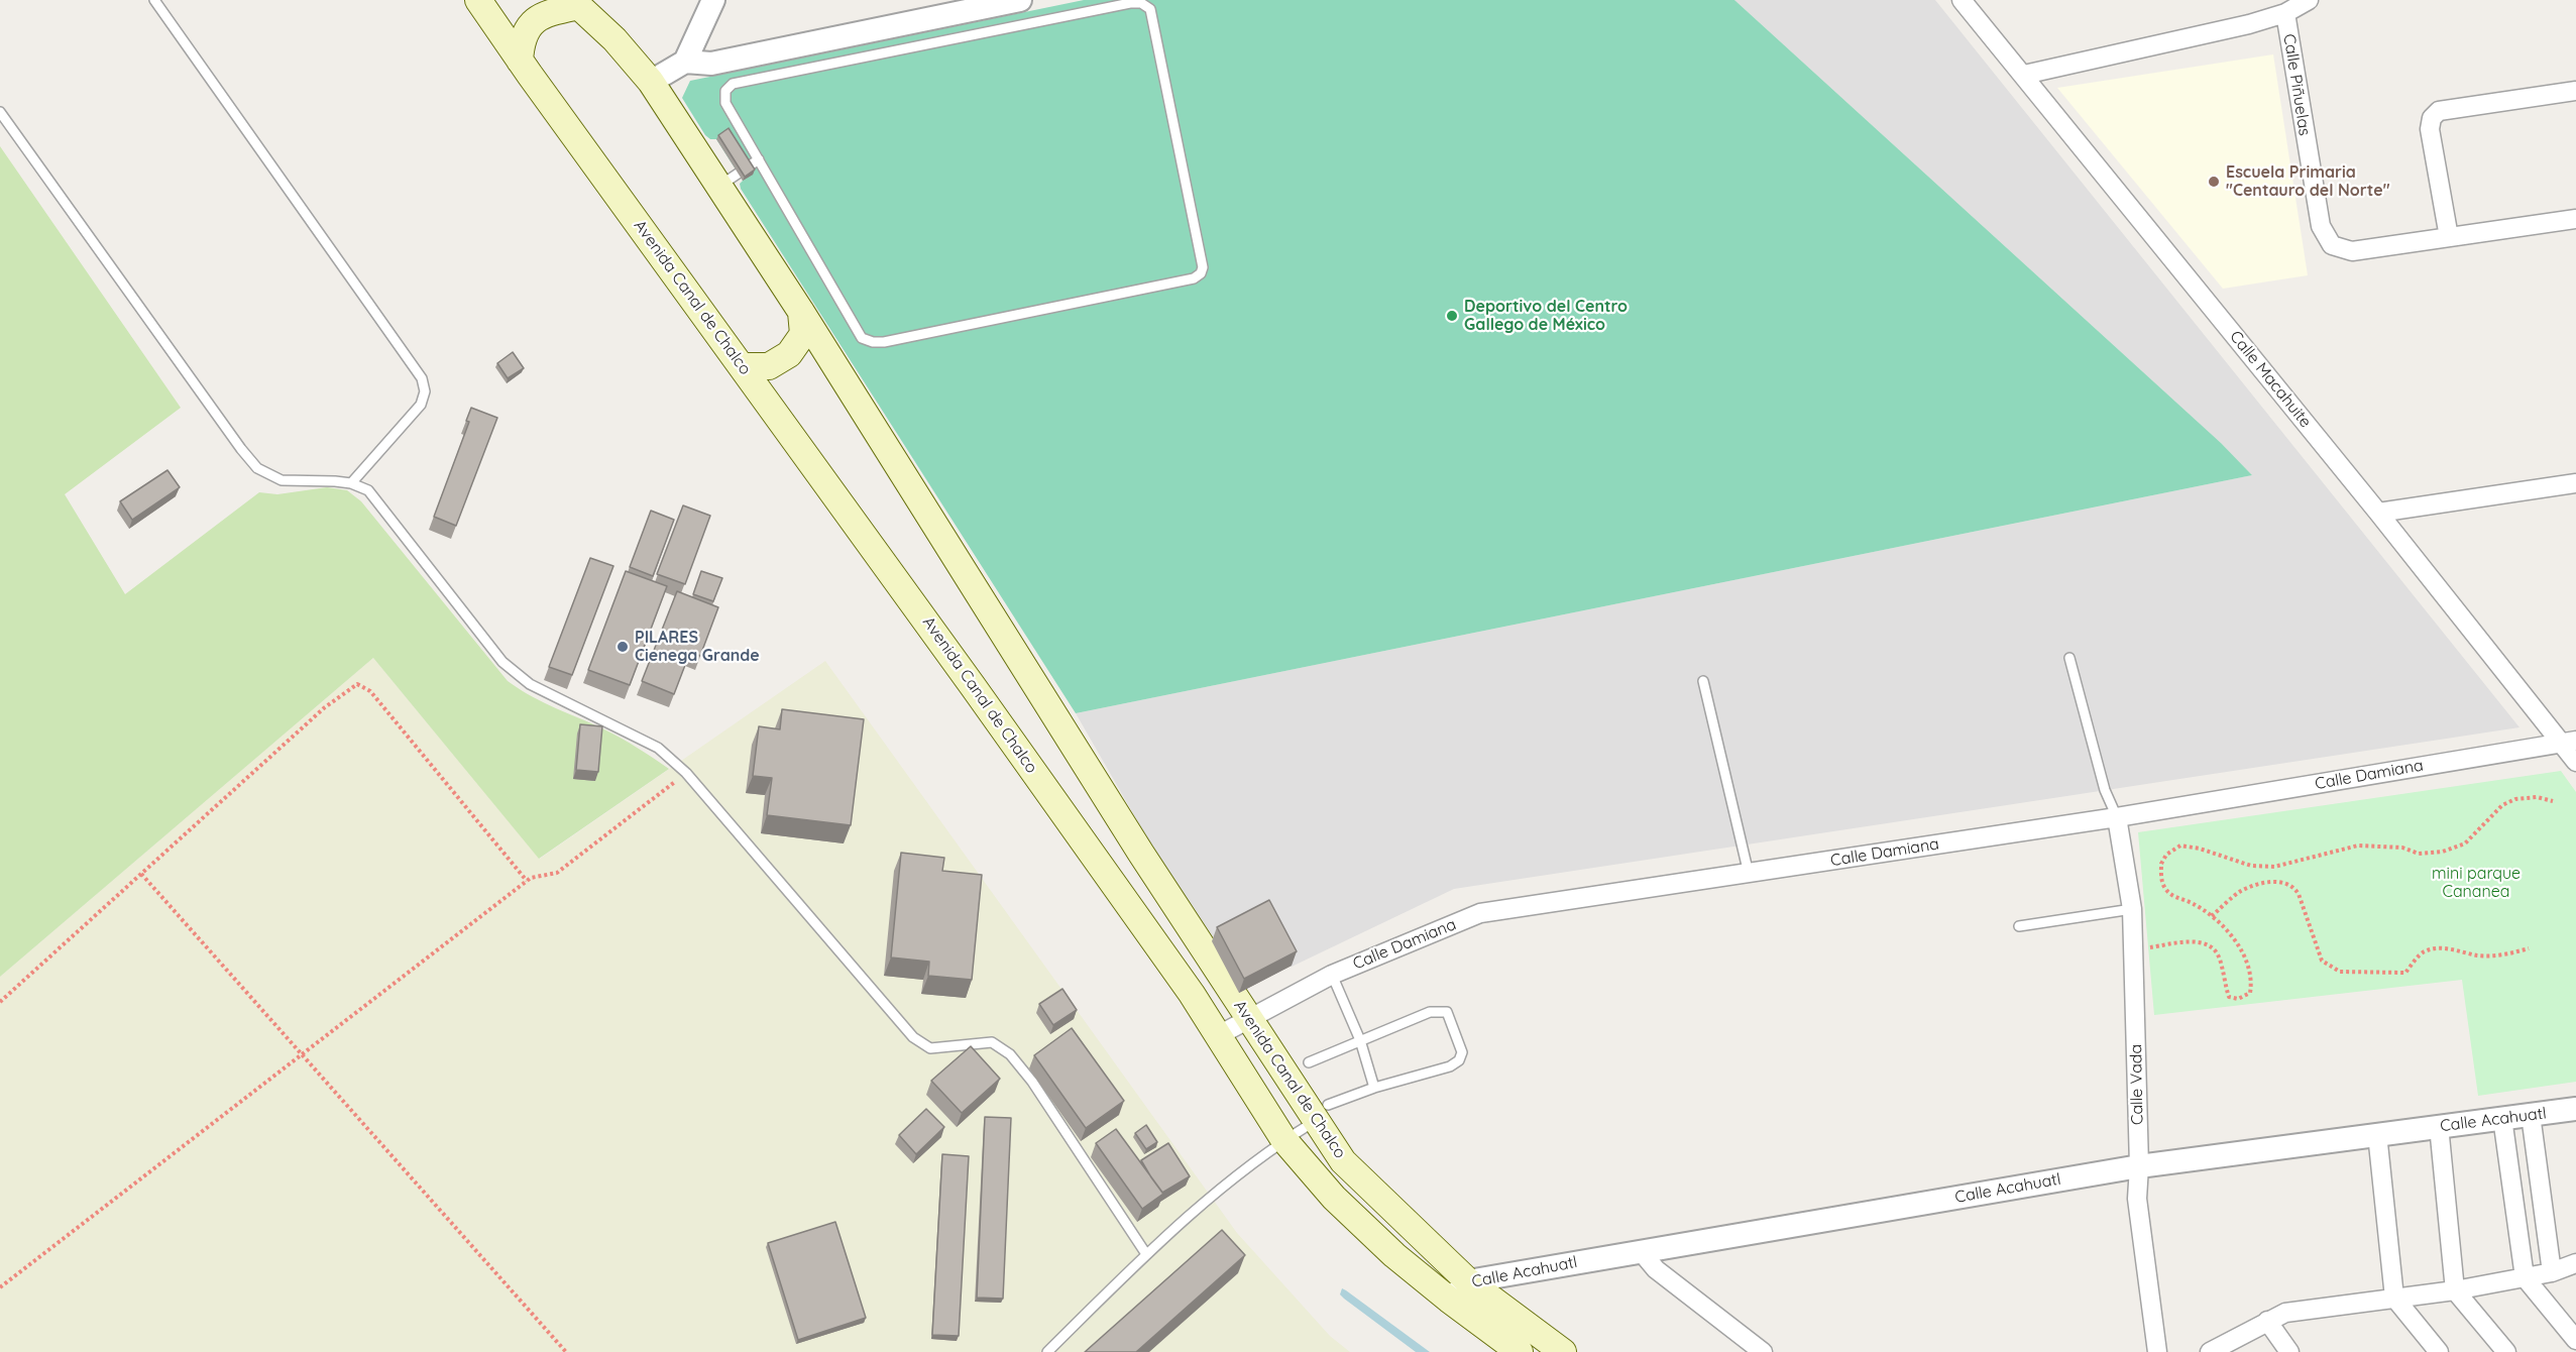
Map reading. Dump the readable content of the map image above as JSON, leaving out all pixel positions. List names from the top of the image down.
{
  "streets": {
    "main road": ["Avenida Canal de Chalco"],
    "street": [
      "Calle Piñuelas",
      "Calle Macahuite",
      "Calle Damiana",
      "Calle Vada",
      "Calle Acahuatl"
    ]
  },
  "crossings": [
    ["Calle Piñuelas", "Calle Macahuite"],
    ["Avenida Canal de Chalco", "Calle Damiana"],
    ["Avenida Canal de Chalco", "Calle Acahuatl"],
    ["Calle Macahuite", "Calle Damiana"],
    ["Calle Damiana", "Calle Vada"],
    ["Calle Vada", "Calle Acahuatl"]
  ],
  "parks": ["mini parque Cananea"],
  "places": ["Escuela Primaria \"Centauro del Norte\"", "Deportivo del Centro Gallego de México", "PILARES Cienega Grande"]
}
